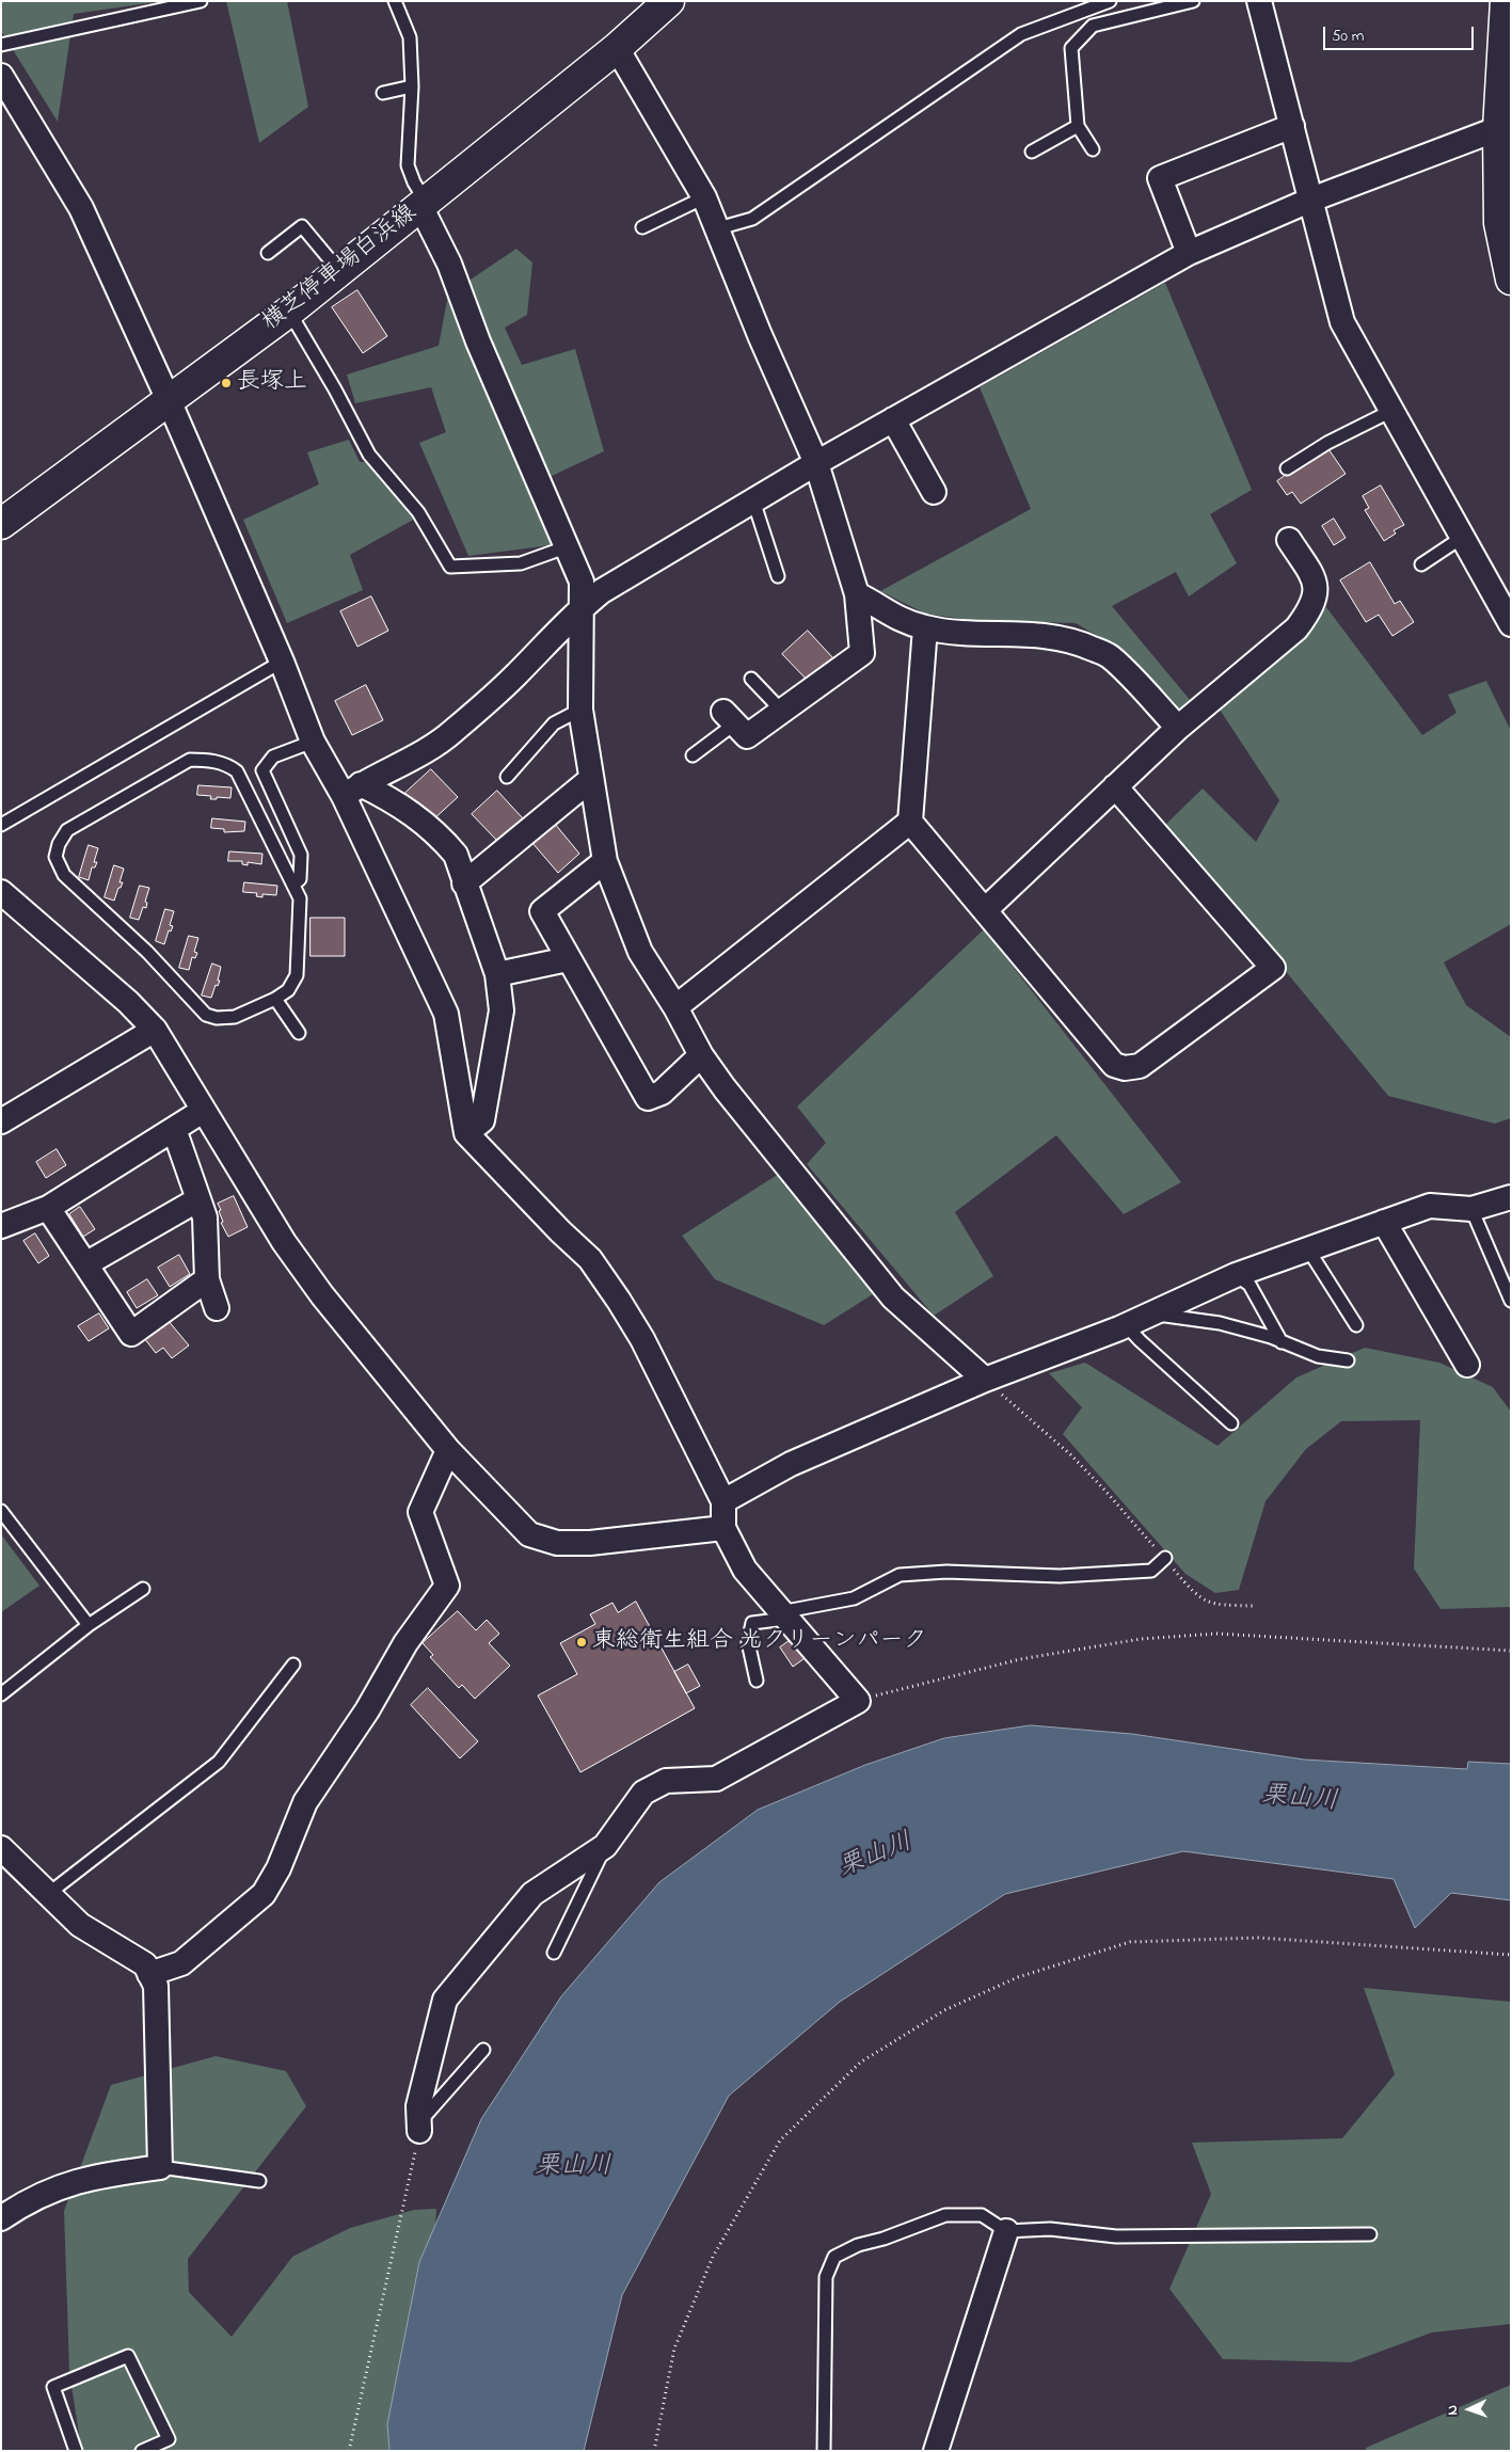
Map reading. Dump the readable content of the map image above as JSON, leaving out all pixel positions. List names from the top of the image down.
{
  "streets": {
    "main road": ["横芝停車場白浜線"]
  },
  "water": ["栗山川"],
  "places": ["長塚上", "東総衛生組合 光クリーンパーク"],
  "scale_bar": "50 m",
  "north": "left"
}
